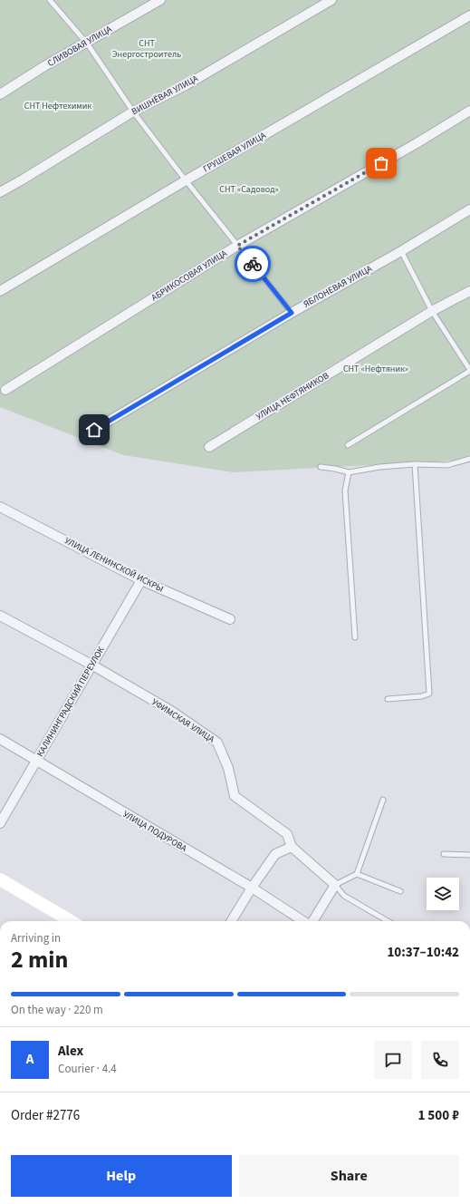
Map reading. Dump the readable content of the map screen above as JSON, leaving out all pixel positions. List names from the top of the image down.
{
  "streets": {
    "street": [
      "СЛИВОВАЯ УЛИЦА",
      "ВИШНЁВАЯ УЛИЦА",
      "ГРУШЕВАЯ УЛИЦА",
      "АБРИКОСОВАЯ УЛИЦА",
      "ЯБЛОНЕВАЯ УЛИЦА",
      "УЛИЦА НЕФТЯНИКОВ",
      "УЛИЦА ЛЕНИНСКОЙ ИСКРЫ",
      "КАЛИНИНГРАДСКИЙ ПЕРЕУЛОК",
      "УФИМСКАЯ УЛИЦА",
      "УЛИЦА ПОДУРОВА"
    ]
  },
  "crossings": [
    ["УЛИЦА ЛЕНИНСКОЙ ИСКРЫ", "КАЛИНИНГРАДСКИЙ ПЕРЕУЛОК"],
    ["КАЛИНИНГРАДСКИЙ ПЕРЕУЛОК", "УФИМСКАЯ УЛИЦА"],
    ["КАЛИНИНГРАДСКИЙ ПЕРЕУЛОК", "УЛИЦА ПОДУРОВА"]
  ],
  "parks": [
    "СНТ Энергостроитель",
    "СНТ Нефтехимик",
    "СНТ «Садовод»",
    "СНТ «Нефтяник»"
  ],
  "page": {
    "heading": ["2 min", "Arriving in", "10:37–10:42"],
    "panel": [
      "Alex",
      "Courier · 4.4",
      "Order #2776",
      "1 500 ₽"
    ],
    "bar": "On the way · 220 m",
    "round": "A",
    "buttons": ["Help", "Share"]
  }
}
